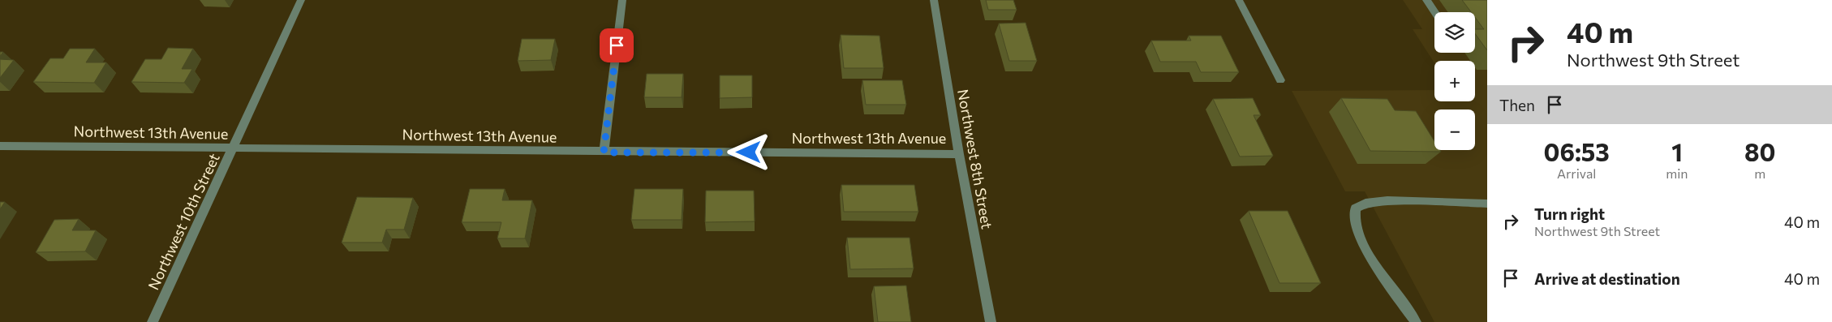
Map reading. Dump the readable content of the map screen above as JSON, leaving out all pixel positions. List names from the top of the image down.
{
  "streets": {
    "street": ["Northwest 13th Avenue", "Northwest 8th Street", "Northwest 10th Street"]
  },
  "crossings": [
    ["Northwest 13th Avenue", "Northwest 8th Street"],
    ["Northwest 13th Avenue", "Northwest 10th Street"]
  ],
  "page": {
    "turn": ["40 m", "Northwest 9th Street"],
    "map_buttons": ["+", "−"],
    "then": "Then",
    "eta": [
      "06:53",
      "Arrival",
      "1",
      "min",
      "80",
      "m"
    ],
    "list": [
      {
        "name": "Turn right",
        "note": "Northwest 9th Street",
        "value": "40 m"
      },
      {
        "name": "Arrive at destination",
        "value": "40 m"
      }
    ]
  }
}
